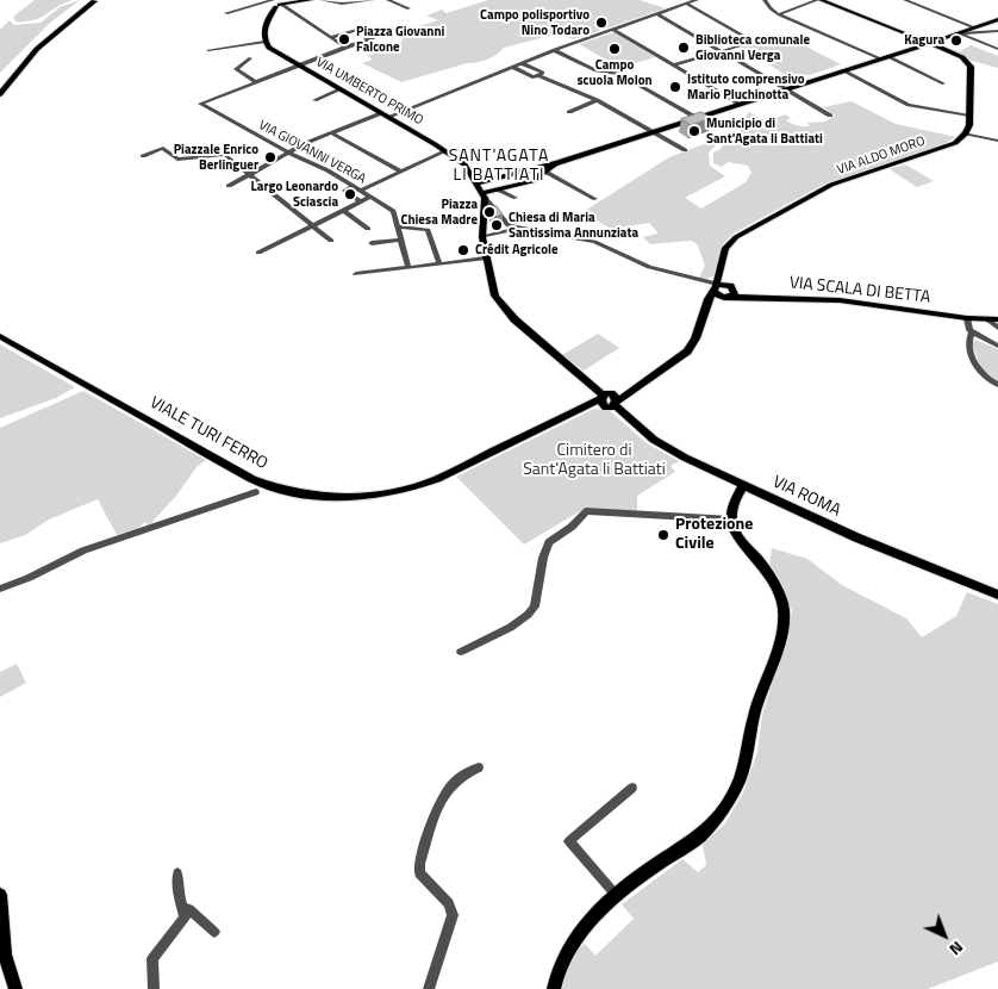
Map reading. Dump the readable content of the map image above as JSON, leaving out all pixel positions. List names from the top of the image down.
{
  "streets": {
    "main road": [
      "VIA UMBERTO PRIMO",
      "VIA ALDO MORO",
      "VIA SCALA DI BETTA",
      "VIALE TURI FERRO",
      "VIA ROMA"
    ],
    "street": ["VIA GIOVANNI VERGA"]
  },
  "crossings": [
    ["VIA ALDO MORO", "VIA SCALA DI BETTA"]
  ],
  "districts": ["SANT'AGATA LI BATTIATI"],
  "parks": ["Cimitero di Sant'Agata li Battiati"],
  "places": [
    "Campo polisportivo Nino Todaro",
    "Piazza Giovanni Falcone",
    "Kagura",
    "Biblioteca comunale Giovanni Verga",
    "Campo scuola Molon",
    "Istituto comprensivo Mario Pluchinotta",
    "Municipio di Sant'Agata li Battiati",
    "Piazzale Enrico Berlinguer",
    "Largo Leonardo Sciascia",
    "Piazza Chiesa Madre",
    "Chiesa di Maria Santissima Annunziata",
    "Crédit Agricole",
    "Protezione Civile"
  ],
  "north": "bottom right"
}
